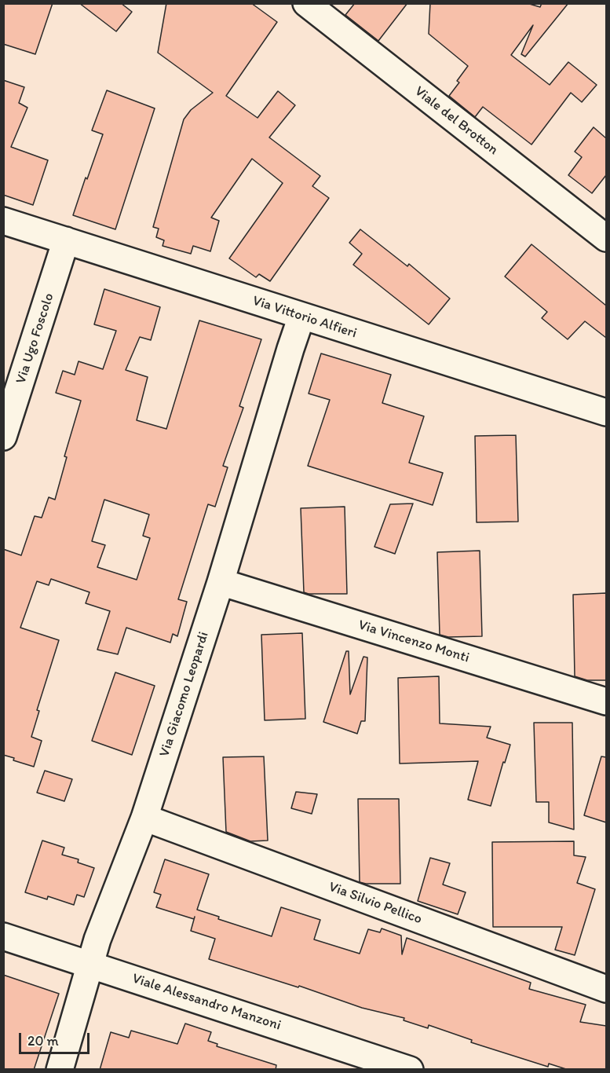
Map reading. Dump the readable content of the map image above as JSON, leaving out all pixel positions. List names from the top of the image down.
{
  "streets": {
    "street": [
      "Viale del Brotton",
      "Via Vittorio Alfieri",
      "Via Ugo Foscolo",
      "Via Vincenzo Monti",
      "Via Giacomo Leopardi",
      "Via Silvio Pellico",
      "Viale Alessandro Manzoni"
    ]
  },
  "crossings": [
    ["Via Vittorio Alfieri", "Via Ugo Foscolo"],
    ["Via Vittorio Alfieri", "Via Giacomo Leopardi"],
    ["Via Vincenzo Monti", "Via Giacomo Leopardi"],
    ["Via Giacomo Leopardi", "Via Silvio Pellico"],
    ["Via Giacomo Leopardi", "Viale Alessandro Manzoni"]
  ],
  "scale_bar": "20 m"
}
